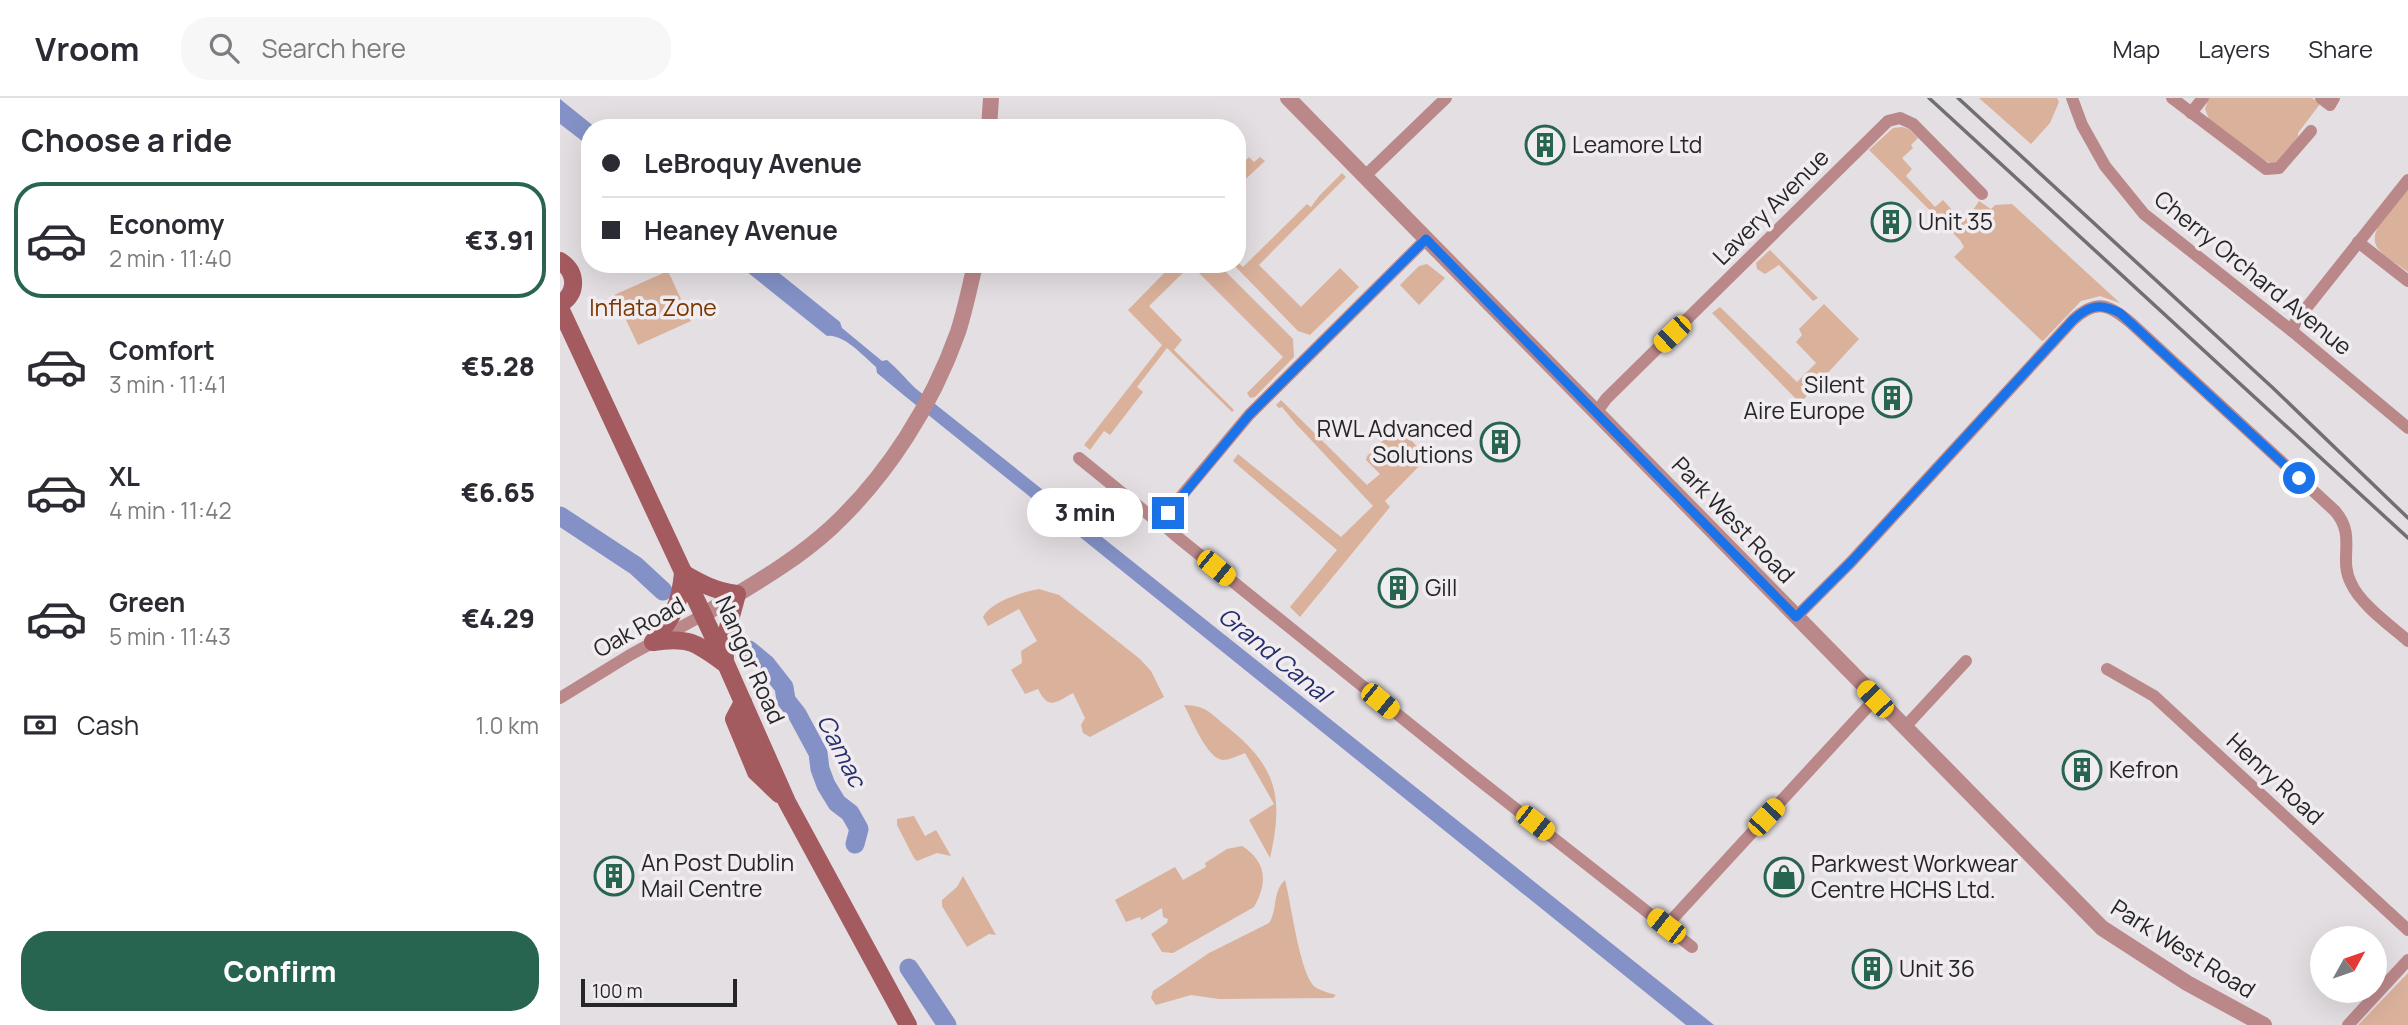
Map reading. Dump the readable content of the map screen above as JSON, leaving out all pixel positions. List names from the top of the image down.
{
  "streets": {
    "main road": ["Nangor Road"],
    "street": [
      "Lavery Avenue",
      "Cherry Orchard Avenue",
      "Park West Road",
      "Oak Road",
      "Henry Road"
    ]
  },
  "crossings": [
    ["Lavery Avenue", "Park West Road"],
    ["Oak Road", "Nangor Road"]
  ],
  "water": ["Grand Canal", "Camac"],
  "parks": ["Inflata Zone"],
  "places": {
    "building": [
      "Leamore Ltd",
      "Unit 35",
      "Silent Aire Europe",
      "RWL Advanced Solutions",
      "Gill",
      "Kefron",
      "An Post Dublin Mail Centre",
      "Unit 36"
    ],
    "shop": ["Parkwest Workwear Centre HCHS Ltd."]
  },
  "scale_bar": "100 m",
  "north": "top right",
  "page": {
    "header": "Vroom",
    "search": "Search here",
    "nav": ["Map", "Layers", "Share"],
    "heading": "Choose a ride",
    "banner": ["LeBroquy Avenue", "Heaney Avenue"],
    "list": [
      {
        "name": "Economy",
        "note": "2 min · 11:40",
        "value": "€3.91"
      },
      {
        "name": "Comfort",
        "note": "3 min · 11:41",
        "value": "€5.28"
      },
      {
        "name": "XL",
        "note": "4 min · 11:42",
        "value": "€6.65"
      },
      {
        "name": "Green",
        "note": "5 min · 11:43",
        "value": "€4.29"
      }
    ],
    "bubble": "3 min",
    "pay": ["Cash", "1.0 km"],
    "buttons": "Confirm",
    "scale": "100 m"
  }
}
